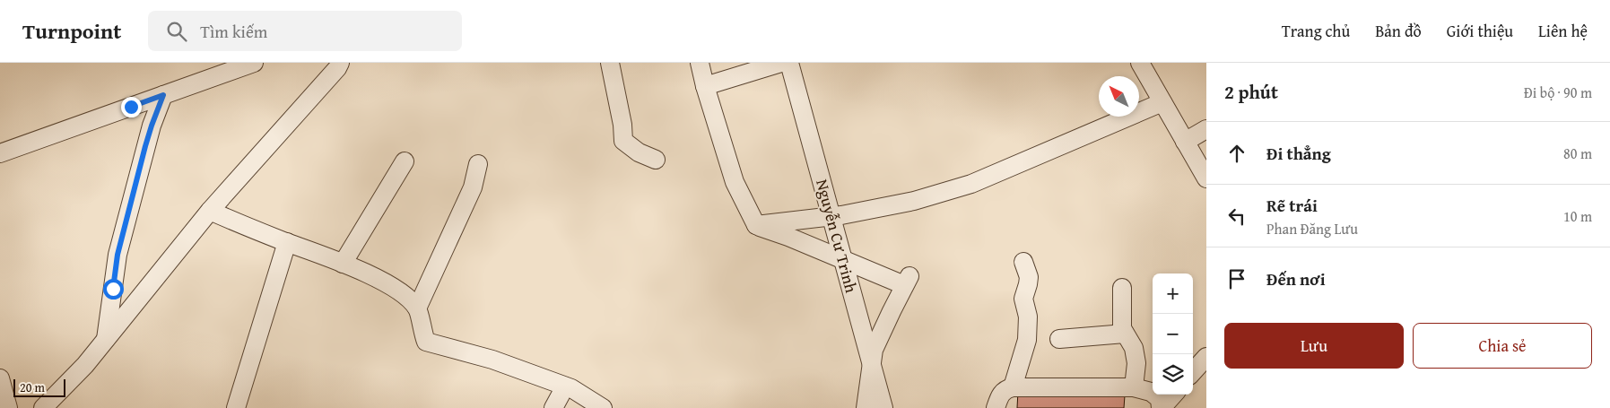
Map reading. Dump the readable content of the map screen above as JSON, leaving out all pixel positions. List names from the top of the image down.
{
  "streets": {
    "street": ["Nguyễn Cư Trinh"]
  },
  "scale_bar": "20 m",
  "north": "top left",
  "page": {
    "header": "Turnpoint",
    "search": "Tìm kiếm",
    "nav": [
      "Trang chủ",
      "Bản đồ",
      "Giới thiệu",
      "Liên hệ"
    ],
    "heading": ["2 phút", "Đi bộ · 90 m"],
    "list": [
      ["Đi thẳng", "80 m"],
      ["Rẽ trái", "Phan Đăng Lưu", "10 m"],
      "Đến nơi"
    ],
    "map_buttons": ["+", "−"],
    "buttons": ["Lưu", "Chia sẻ"],
    "scale": "20 m"
  }
}
